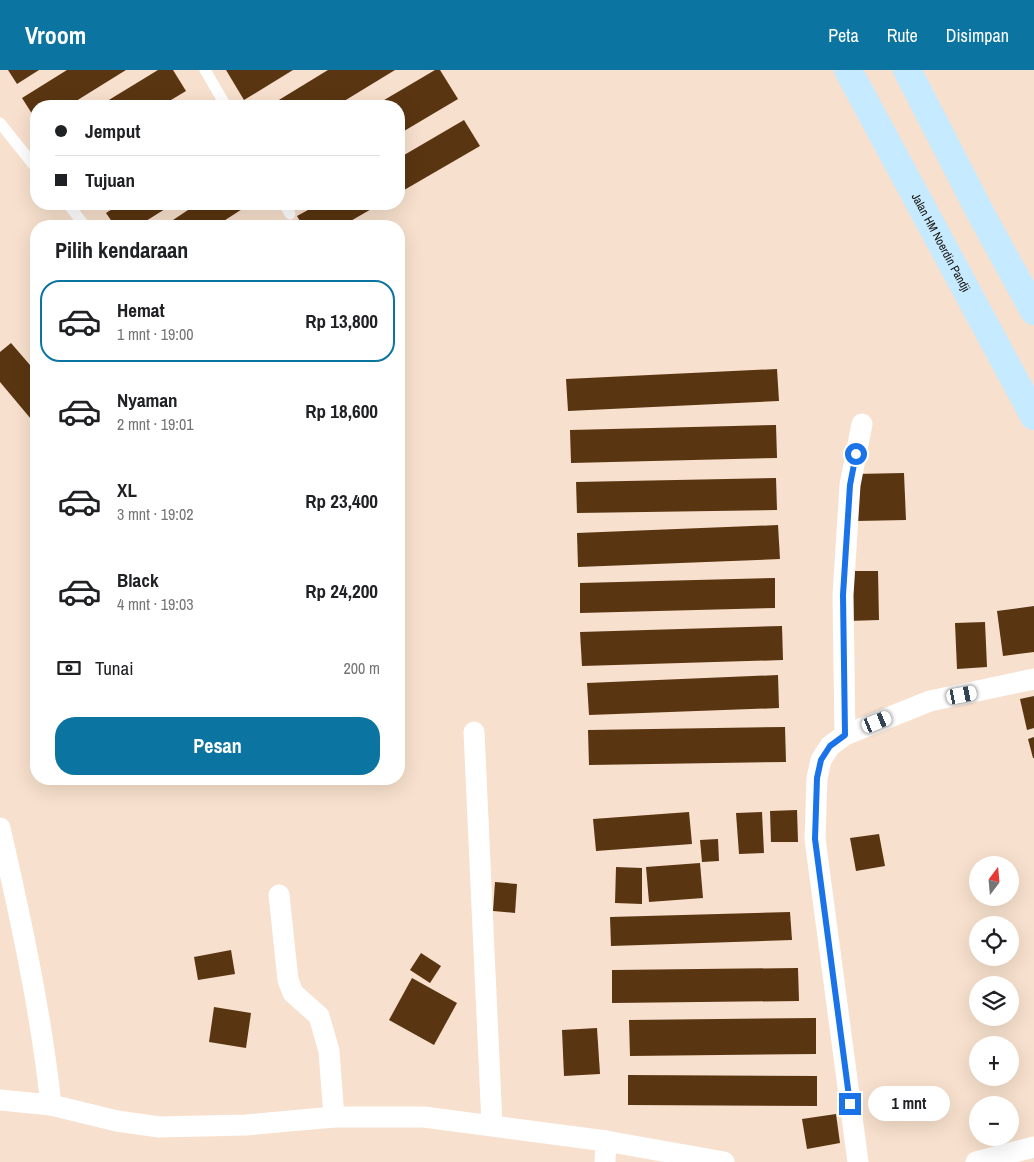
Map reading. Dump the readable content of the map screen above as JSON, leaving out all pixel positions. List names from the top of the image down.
{
  "streets": {
    "main road": ["Jalan HM Noerdin Pandji"]
  },
  "north": "top",
  "page": {
    "header": "Vroom",
    "nav": ["Peta", "Rute", "Disimpan"],
    "banner": ["Jemput", "Tujuan"],
    "heading": "Pilih kendaraan",
    "list": [
      {
        "name": "Hemat",
        "note": "1 mnt · 19:00",
        "value": "Rp 13,800"
      },
      {
        "name": "Nyaman",
        "note": "2 mnt · 19:01",
        "value": "Rp 18,600"
      },
      {
        "name": "XL",
        "note": "3 mnt · 19:02",
        "value": "Rp 23,400"
      },
      {
        "name": "Black",
        "note": "4 mnt · 19:03",
        "value": "Rp 24,200"
      }
    ],
    "pay": ["Tunai", "200 m"],
    "buttons": "Pesan",
    "map_buttons": ["+", "−"],
    "bubble": "1 mnt"
  }
}
